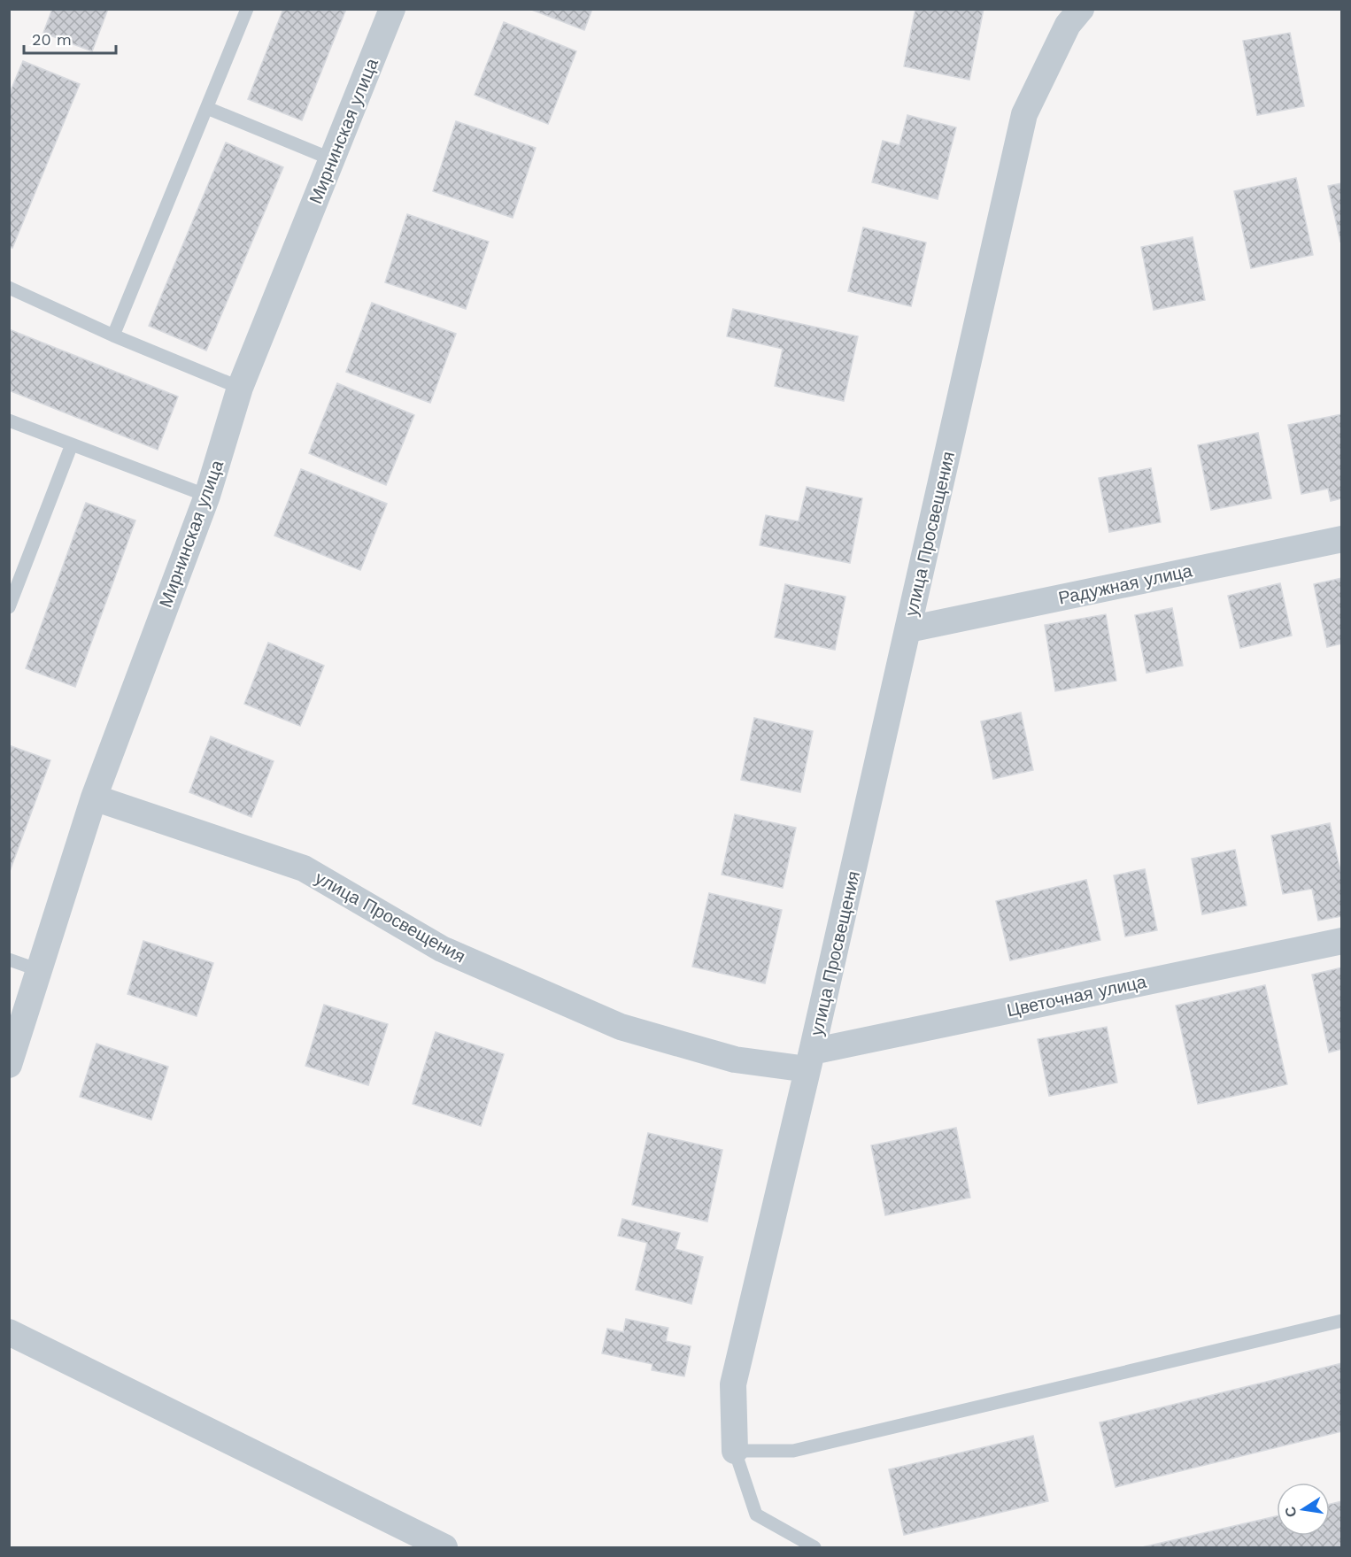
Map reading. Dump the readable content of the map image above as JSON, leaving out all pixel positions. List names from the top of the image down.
{
  "streets": {
    "street": [
      "Мирнинская улица",
      "улица Просвещения",
      "Радужная улица",
      "Цветочная улица"
    ]
  },
  "crossings": [
    ["Мирнинская улица", "улица Просвещения"],
    ["улица Просвещения", "Радужная улица"],
    ["улица Просвещения", "Цветочная улица"]
  ],
  "scale_bar": "20 m",
  "north": "left"
}
